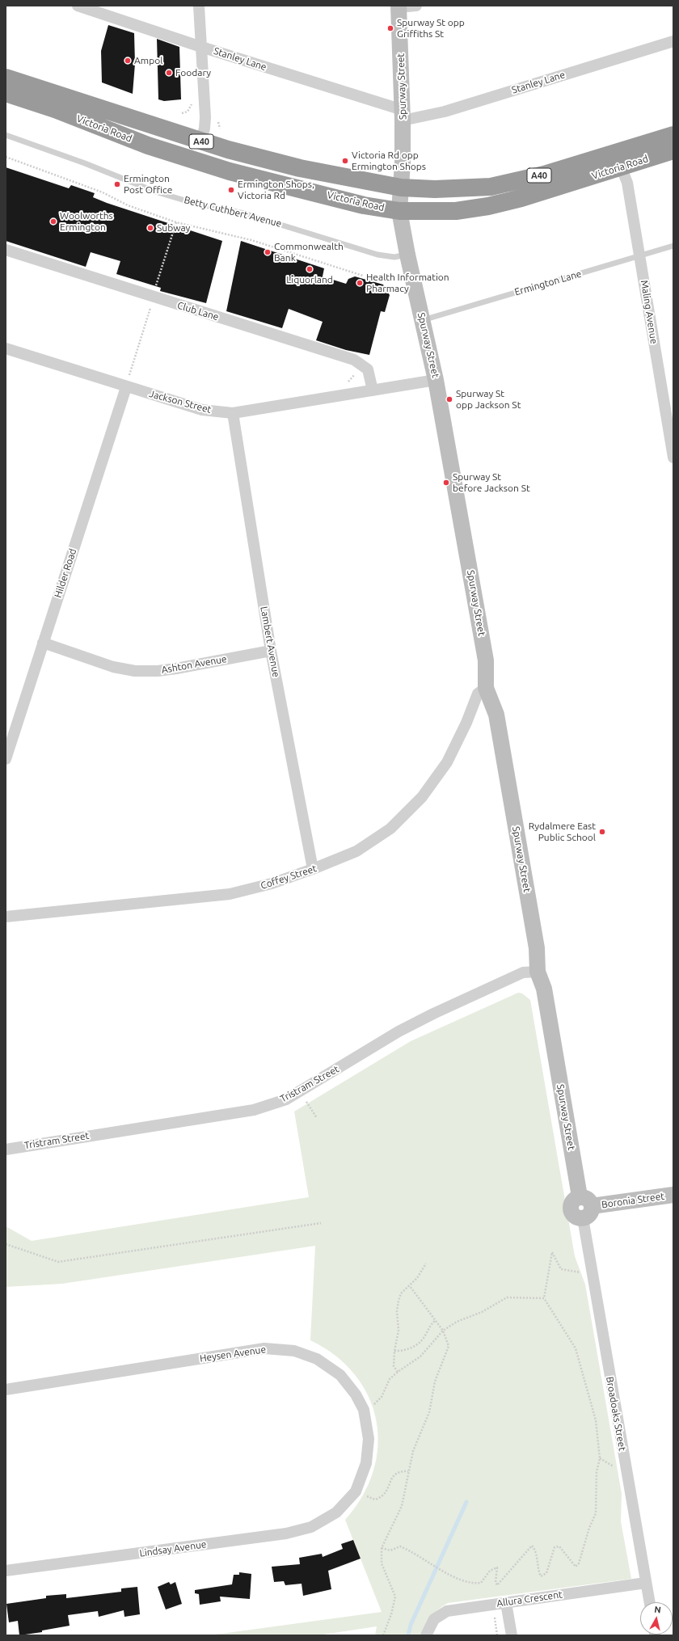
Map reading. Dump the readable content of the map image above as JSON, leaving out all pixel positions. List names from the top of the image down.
{
  "streets": {
    "highway": ["Victoria Road", "A40"],
    "street": [
      "Stanley Lane",
      "Spurway Street",
      "Club Lane",
      "Maling Avenue",
      "Jackson Street",
      "Hilder Road",
      "Lambert Avenue",
      "Ashton Avenue",
      "Coffey Street",
      "Tristram Street",
      "Boronia Street",
      "Heysen Avenue",
      "Broadoaks Street",
      "Lindsay Avenue",
      "Allura Crescent"
    ],
    "lane": ["Betty Cuthbert Avenue", "Ermington Lane"]
  },
  "crossings": [
    ["Stanley Lane", "Spurway Street"],
    ["Spurway Street", "Victoria Road"],
    ["Spurway Street", "Betty Cuthbert Avenue"],
    ["Spurway Street", "Ermington Lane"],
    ["Spurway Street", "Jackson Street"],
    ["Spurway Street", "Coffey Street"],
    ["Spurway Street", "Tristram Street"],
    ["Spurway Street", "Boronia Street"],
    ["Spurway Street", "Broadoaks Street"],
    ["Victoria Road", "Maling Avenue"],
    ["Ermington Lane", "Maling Avenue"],
    ["Club Lane", "Jackson Street"],
    ["Jackson Street", "Hilder Road"],
    ["Jackson Street", "Lambert Avenue"],
    ["Hilder Road", "Ashton Avenue"],
    ["Lambert Avenue", "Ashton Avenue"],
    ["Lambert Avenue", "Coffey Street"],
    ["Boronia Street", "Broadoaks Street"],
    ["Heysen Avenue", "Lindsay Avenue"],
    ["Broadoaks Street", "Allura Crescent"]
  ],
  "places": [
    "Spurway St opp Griffiths St",
    "Ampol",
    "Foodary",
    "Victoria Rd opp Ermington Shops",
    "Ermington Post Office",
    "Ermington Shops, Victoria Rd",
    "Woolworths Ermington",
    "Subway",
    "Commonwealth Bank",
    "Liquorland",
    "Health Information Pharmacy",
    "Spurway St opp Jackson St",
    "Spurway St before Jackson St",
    "Rydalmere East Public School"
  ],
  "north": "top"
}
